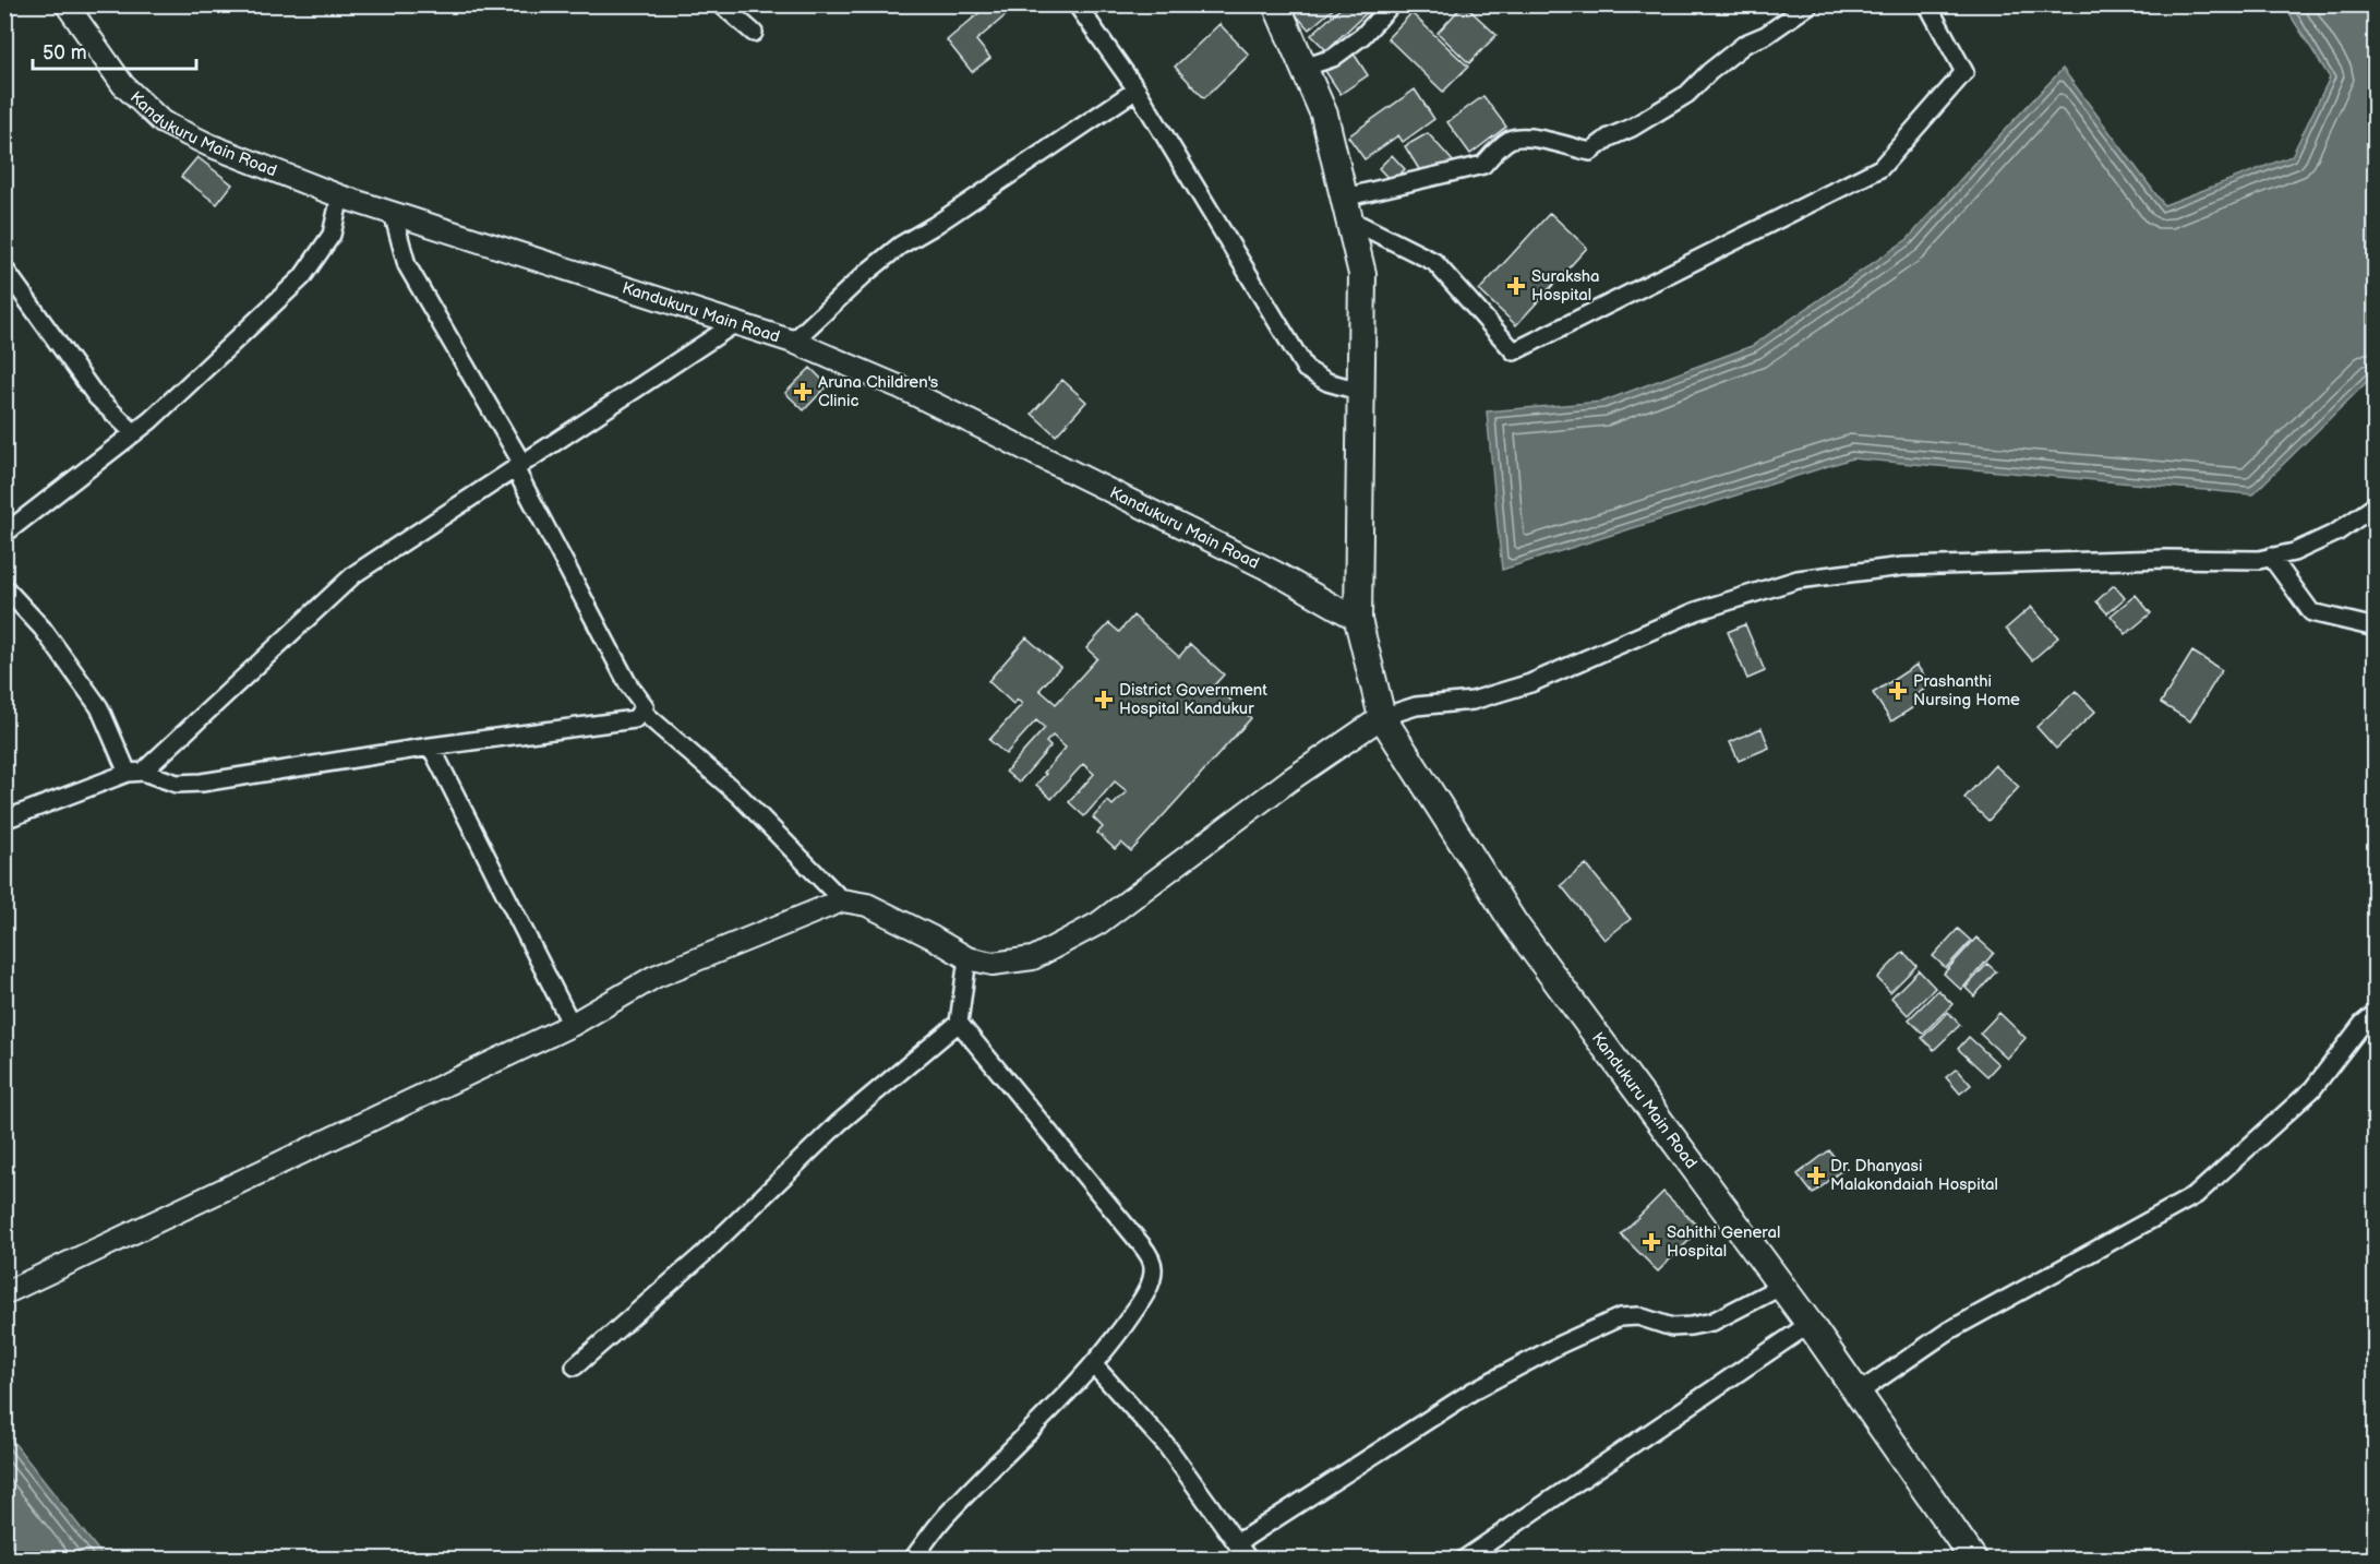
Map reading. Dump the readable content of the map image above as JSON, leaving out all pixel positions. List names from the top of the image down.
{
  "streets": {
    "main road": ["Kandukuru Main Road"]
  },
  "places": {
    "health": [
      "Suraksha Hospital",
      "Aruna Children's Clinic",
      "Prashanthi Nursing Home",
      "District Government Hospital Kandukur",
      "Dr. Dhanyasi Malakondaiah Hospital",
      "Sahithi General Hospital"
    ]
  },
  "scale_bar": "50 m"
}
